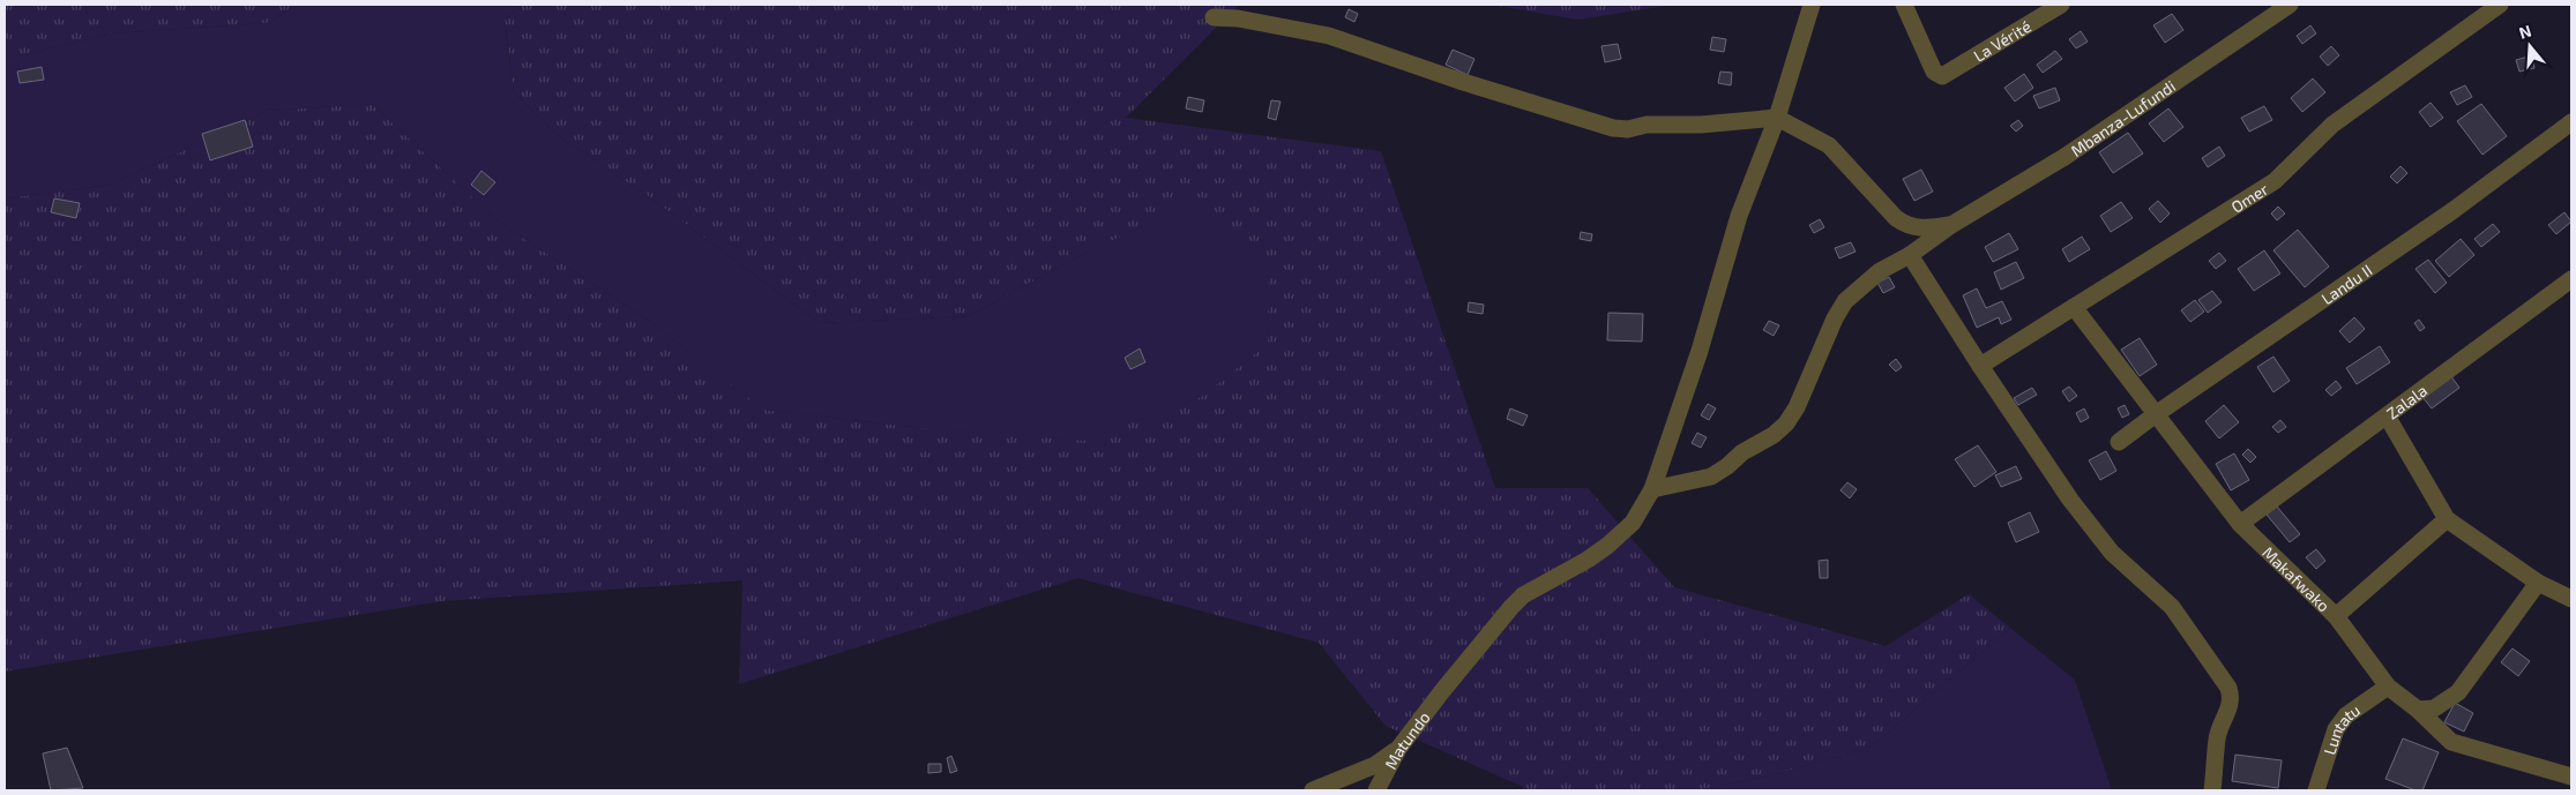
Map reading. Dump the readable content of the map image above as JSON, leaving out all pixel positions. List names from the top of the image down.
{
  "streets": {
    "street": [
      "La Vérité",
      "Mbanza-Lufundi",
      "Omer",
      "Landu II",
      "Zalala",
      "Makafwako",
      "Luntatu",
      "Matundo"
    ]
  },
  "crossings": [
    ["Mbanza-Lufundi", "Matundo"],
    ["Omer", "Makafwako"],
    ["Landu II", "Makafwako"],
    ["Zalala", "Makafwako"],
    ["Makafwako", "Luntatu"]
  ],
  "north": "top"
}
